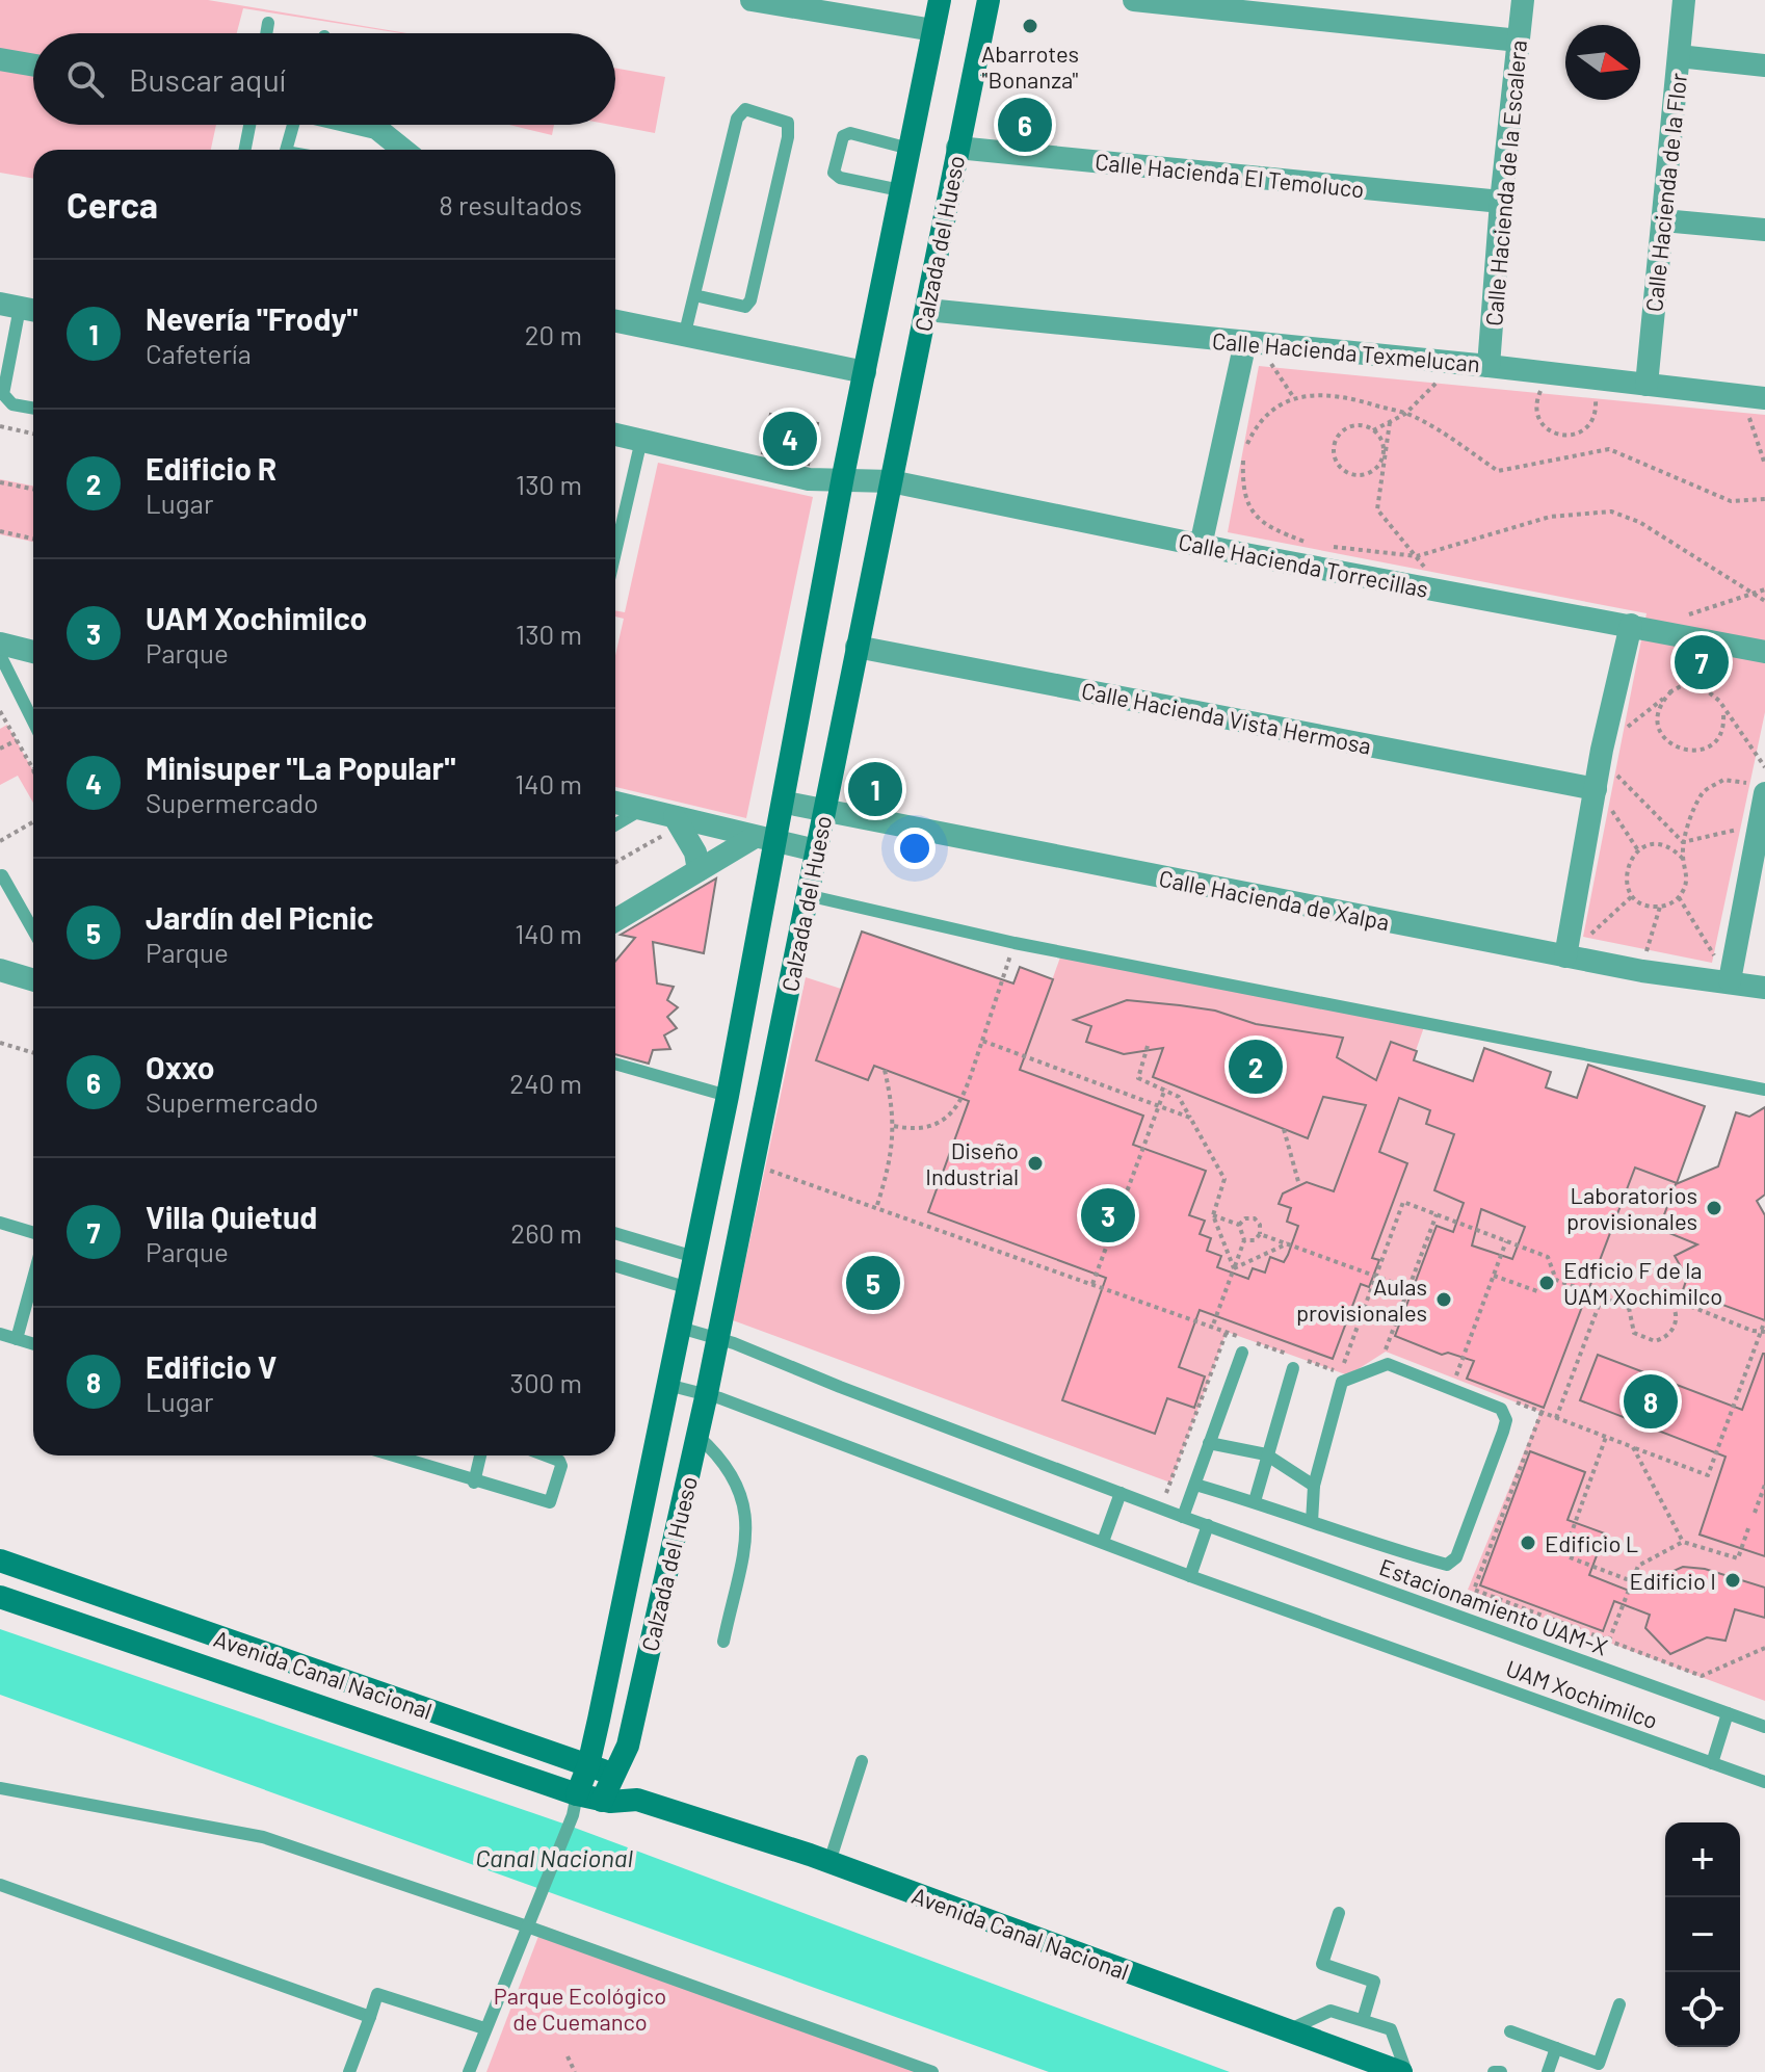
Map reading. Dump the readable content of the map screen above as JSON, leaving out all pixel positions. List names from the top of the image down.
{
  "streets": {
    "main road": ["Calzada del Hueso", "Avenida Canal Nacional"],
    "street": [
      "Calle Hacienda El Temoluco",
      "Calle Hacienda de la Escalera",
      "Calle Hacienda de la Flor",
      "Calle Hacienda Texmelucan",
      "Calle Hacienda Torrecillas",
      "Calle Hacienda Vista Hermosa",
      "Calle Hacienda de Xalpa"
    ],
    "lane": ["Estacionamiento UAM-X", "UAM Xochimilco"]
  },
  "crossings": [
    ["Calle Hacienda El Temoluco", "Calle Hacienda de la Escalera"],
    ["Calle Hacienda El Temoluco", "Calzada del Hueso"],
    ["Calle Hacienda de la Escalera", "Calle Hacienda Texmelucan"],
    ["Calle Hacienda de la Flor", "Calle Hacienda Texmelucan"],
    ["Calzada del Hueso", "Calle Hacienda Texmelucan"],
    ["Calzada del Hueso", "Calle Hacienda Torrecillas"],
    ["Calzada del Hueso", "Calle Hacienda Vista Hermosa"],
    ["Calzada del Hueso", "Calle Hacienda de Xalpa"],
    ["Calzada del Hueso", "Avenida Canal Nacional"],
    ["Calzada del Hueso", "UAM Xochimilco"]
  ],
  "water": ["Canal Nacional"],
  "parks": ["Parque Ecológico de Cuemanco"],
  "places": [
    "Abarrotes \"Bonanza\"",
    "Diseño Industrial",
    "Laboratorios provisionales",
    "Edficio F de la UAM Xochimilco",
    "Aulas provisionales",
    "Edificio L",
    "Edificio I"
  ],
  "north": "right",
  "page": {
    "search": "Buscar aquí",
    "pins": [
      "6",
      "4",
      "7",
      "1",
      "2",
      "3",
      "5",
      "8"
    ],
    "heading": ["Cerca", "8 resultados"],
    "list": [
      {
        "mark": "1",
        "name": "Nevería \"Frody\"",
        "note": "Cafetería",
        "value": "20 m"
      },
      {
        "mark": "2",
        "name": "Edificio R",
        "note": "Lugar",
        "value": "130 m"
      },
      {
        "mark": "3",
        "name": "UAM Xochimilco",
        "note": "Parque",
        "value": "130 m"
      },
      {
        "mark": "4",
        "name": "Minisuper \"La Popular\"",
        "note": "Supermercado",
        "value": "140 m"
      },
      {
        "mark": "5",
        "name": "Jardín del Picnic",
        "note": "Parque",
        "value": "140 m"
      },
      {
        "mark": "6",
        "name": "Oxxo",
        "note": "Supermercado",
        "value": "240 m"
      },
      {
        "mark": "7",
        "name": "Villa Quietud",
        "note": "Parque",
        "value": "260 m"
      },
      {
        "mark": "8",
        "name": "Edificio V",
        "note": "Lugar",
        "value": "300 m"
      }
    ],
    "map_buttons": ["+", "−"]
  }
}
